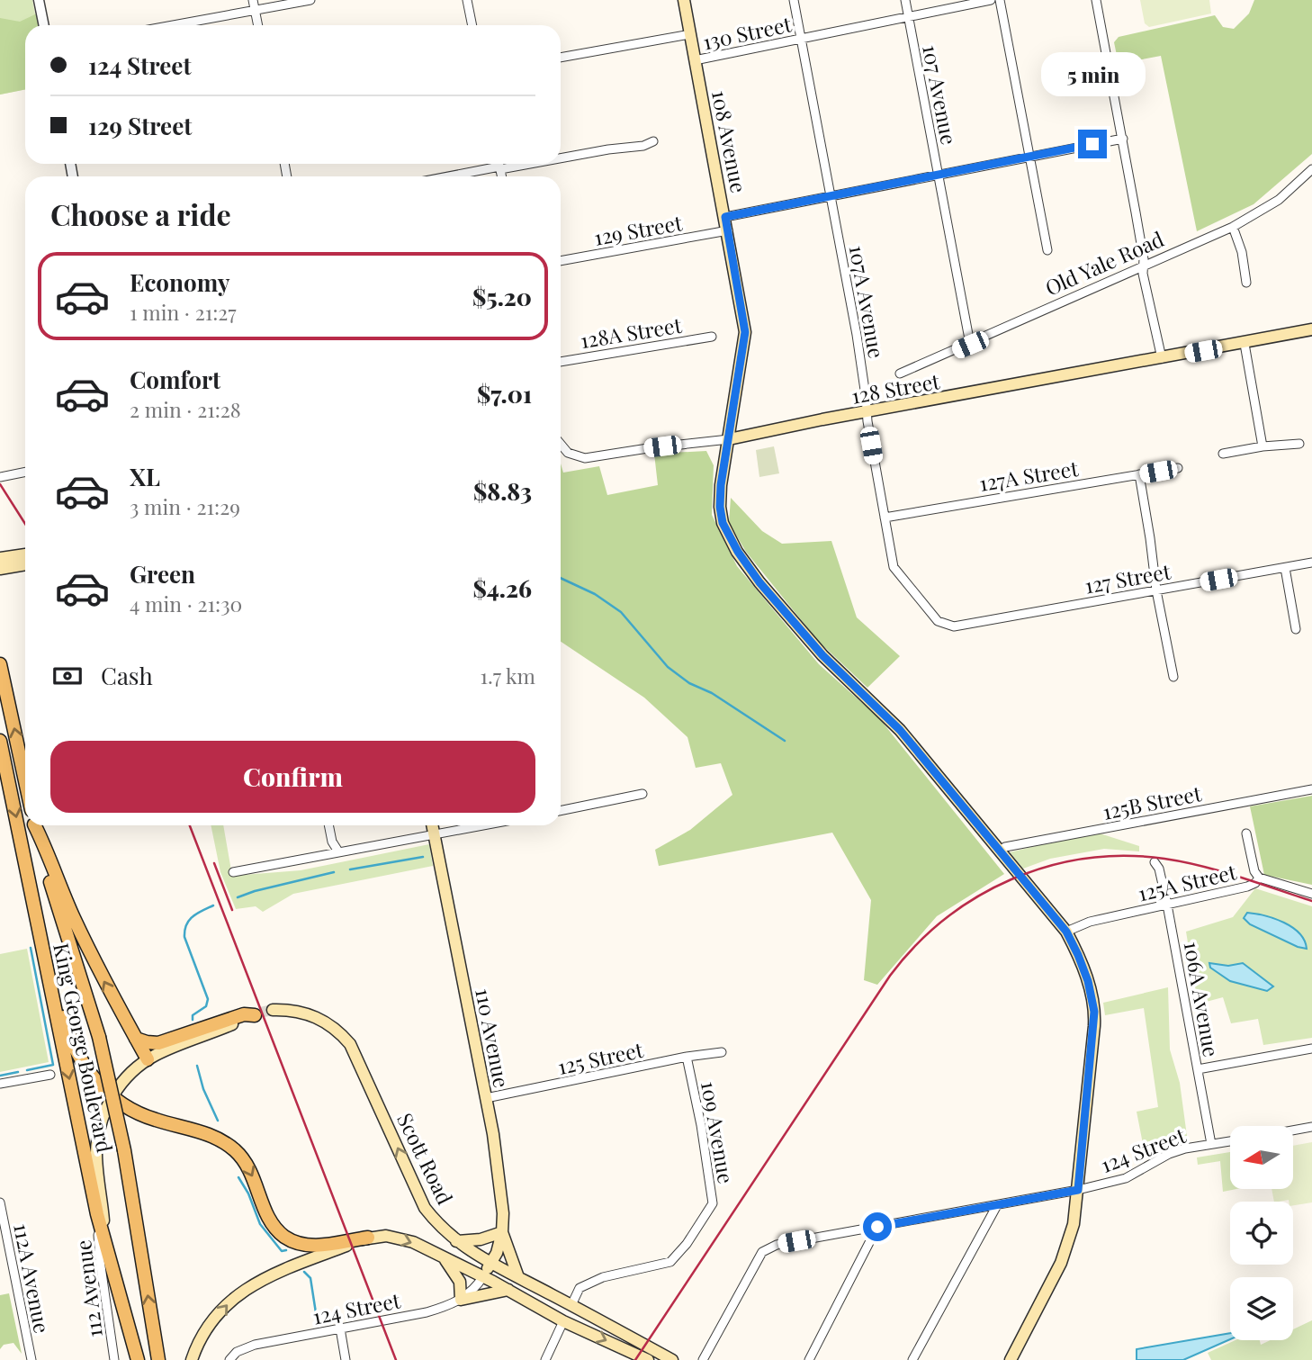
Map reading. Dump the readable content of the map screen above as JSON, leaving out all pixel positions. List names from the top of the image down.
{
  "streets": {
    "main road": [
      "108 Avenue",
      "128 Street",
      "110 Avenue",
      "King George Boulevard",
      "Scott Road"
    ],
    "street": [
      "130 Street",
      "107 Avenue",
      "129 Street",
      "Old Yale Road",
      "107A Avenue",
      "128A Street",
      "127A Street",
      "127 Street",
      "125B Street",
      "125A Street",
      "106A Avenue",
      "125 Street",
      "109 Avenue",
      "124 Street",
      "112A Avenue",
      "112 Avenue"
    ]
  },
  "crossings": [
    ["130 Street", "107 Avenue"],
    ["130 Street", "108 Avenue"],
    ["130 Street", "107A Avenue"],
    ["107 Avenue", "Old Yale Road"],
    ["108 Avenue", "129 Street"],
    ["108 Avenue", "128 Street"],
    ["107A Avenue", "128 Street"],
    ["107A Avenue", "127A Street"],
    ["107A Avenue", "127 Street"],
    ["125A Street", "106A Avenue"],
    ["106A Avenue", "124 Street"],
    ["110 Avenue", "125 Street"],
    ["110 Avenue", "124 Street"],
    ["110 Avenue", "Scott Road"],
    ["King George Boulevard", "112 Avenue"],
    ["125 Street", "109 Avenue"],
    ["109 Avenue", "Scott Road"]
  ],
  "one_way": ["Scott Road"],
  "north": "left",
  "page": {
    "banner": ["124 Street", "129 Street"],
    "bubble": "5 min",
    "heading": "Choose a ride",
    "list": [
      {
        "name": "Economy",
        "note": "1 min · 21:27",
        "value": "$5.20"
      },
      {
        "name": "Comfort",
        "note": "2 min · 21:28",
        "value": "$7.01"
      },
      {
        "name": "XL",
        "note": "3 min · 21:29",
        "value": "$8.83"
      },
      {
        "name": "Green",
        "note": "4 min · 21:30",
        "value": "$4.26"
      }
    ],
    "pay": ["Cash", "1.7 km"],
    "buttons": "Confirm"
  }
}
